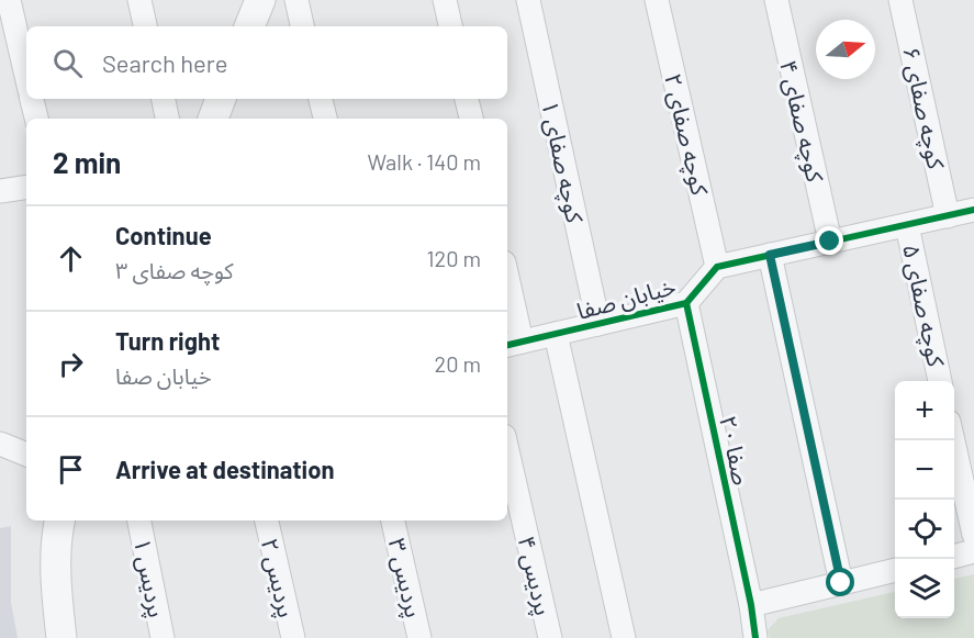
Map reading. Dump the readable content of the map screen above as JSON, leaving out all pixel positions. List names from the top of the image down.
{
  "streets": {
    "street": [
      "کوچه صفای ۶",
      "کوچه صفای ۴",
      "کوچه صفای ۲",
      "کوچه صفای ۱",
      "خیابان صفا",
      "کوچه صفای ۵",
      "صفا ۲۰",
      "پردیس ۴",
      "پردیس ۱",
      "پردیس ۲",
      "پردیس ۳"
    ]
  },
  "crossings": [
    ["کوچه صفای ۲", "خیابان صفا"],
    ["کوچه صفای ۱", "خیابان صفا"],
    ["خیابان صفا", "صفا ۲۰"]
  ],
  "north": "right",
  "page": {
    "search": "Search here",
    "heading": ["2 min", "Walk · 140 m"],
    "list": [
      ["Continue", "کوچه صفای ۳", "120 m"],
      ["Turn right", "خیابان صفا", "20 m"],
      "Arrive at destination"
    ],
    "map_buttons": ["+", "−"]
  }
}
